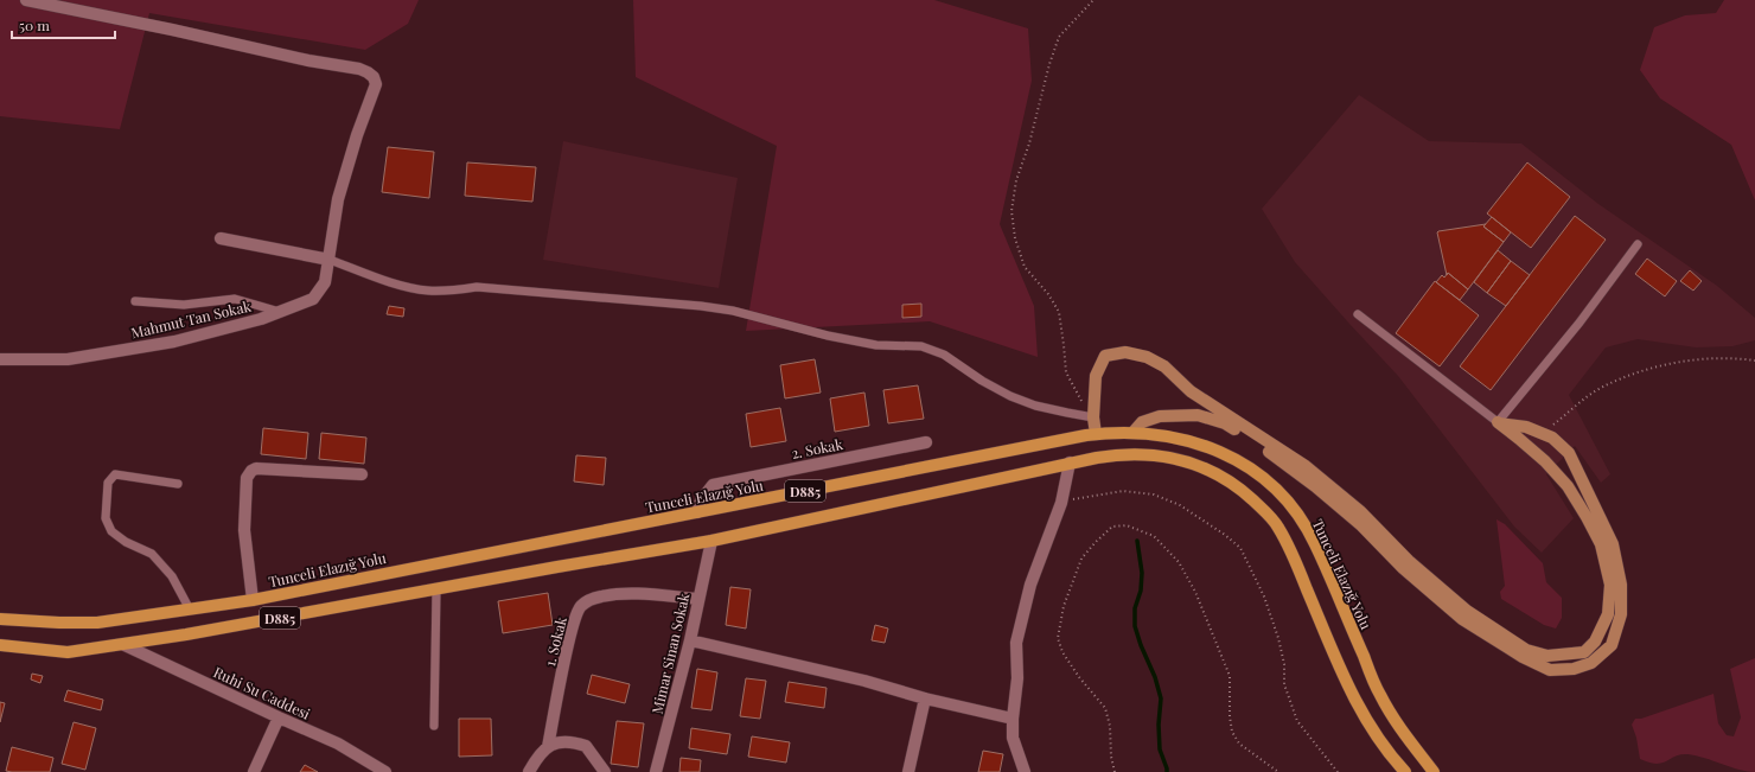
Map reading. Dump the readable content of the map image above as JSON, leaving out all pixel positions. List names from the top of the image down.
{
  "streets": {
    "main road": ["D885", "Tunceli Elazığ Yolu"],
    "street": [
      "Mahmut Tan Sokak",
      "2. Sokak",
      "1. Sokak",
      "Mimar Sinan Sokak",
      "Ruhi Su Caddesi"
    ]
  },
  "crossings": [
    ["2. Sokak", "Tunceli Elazığ Yolu"],
    ["D885", "Mimar Sinan Sokak"],
    ["D885", "Ruhi Su Caddesi"],
    ["1. Sokak", "Mimar Sinan Sokak"]
  ],
  "scale_bar": "50 m"
}
